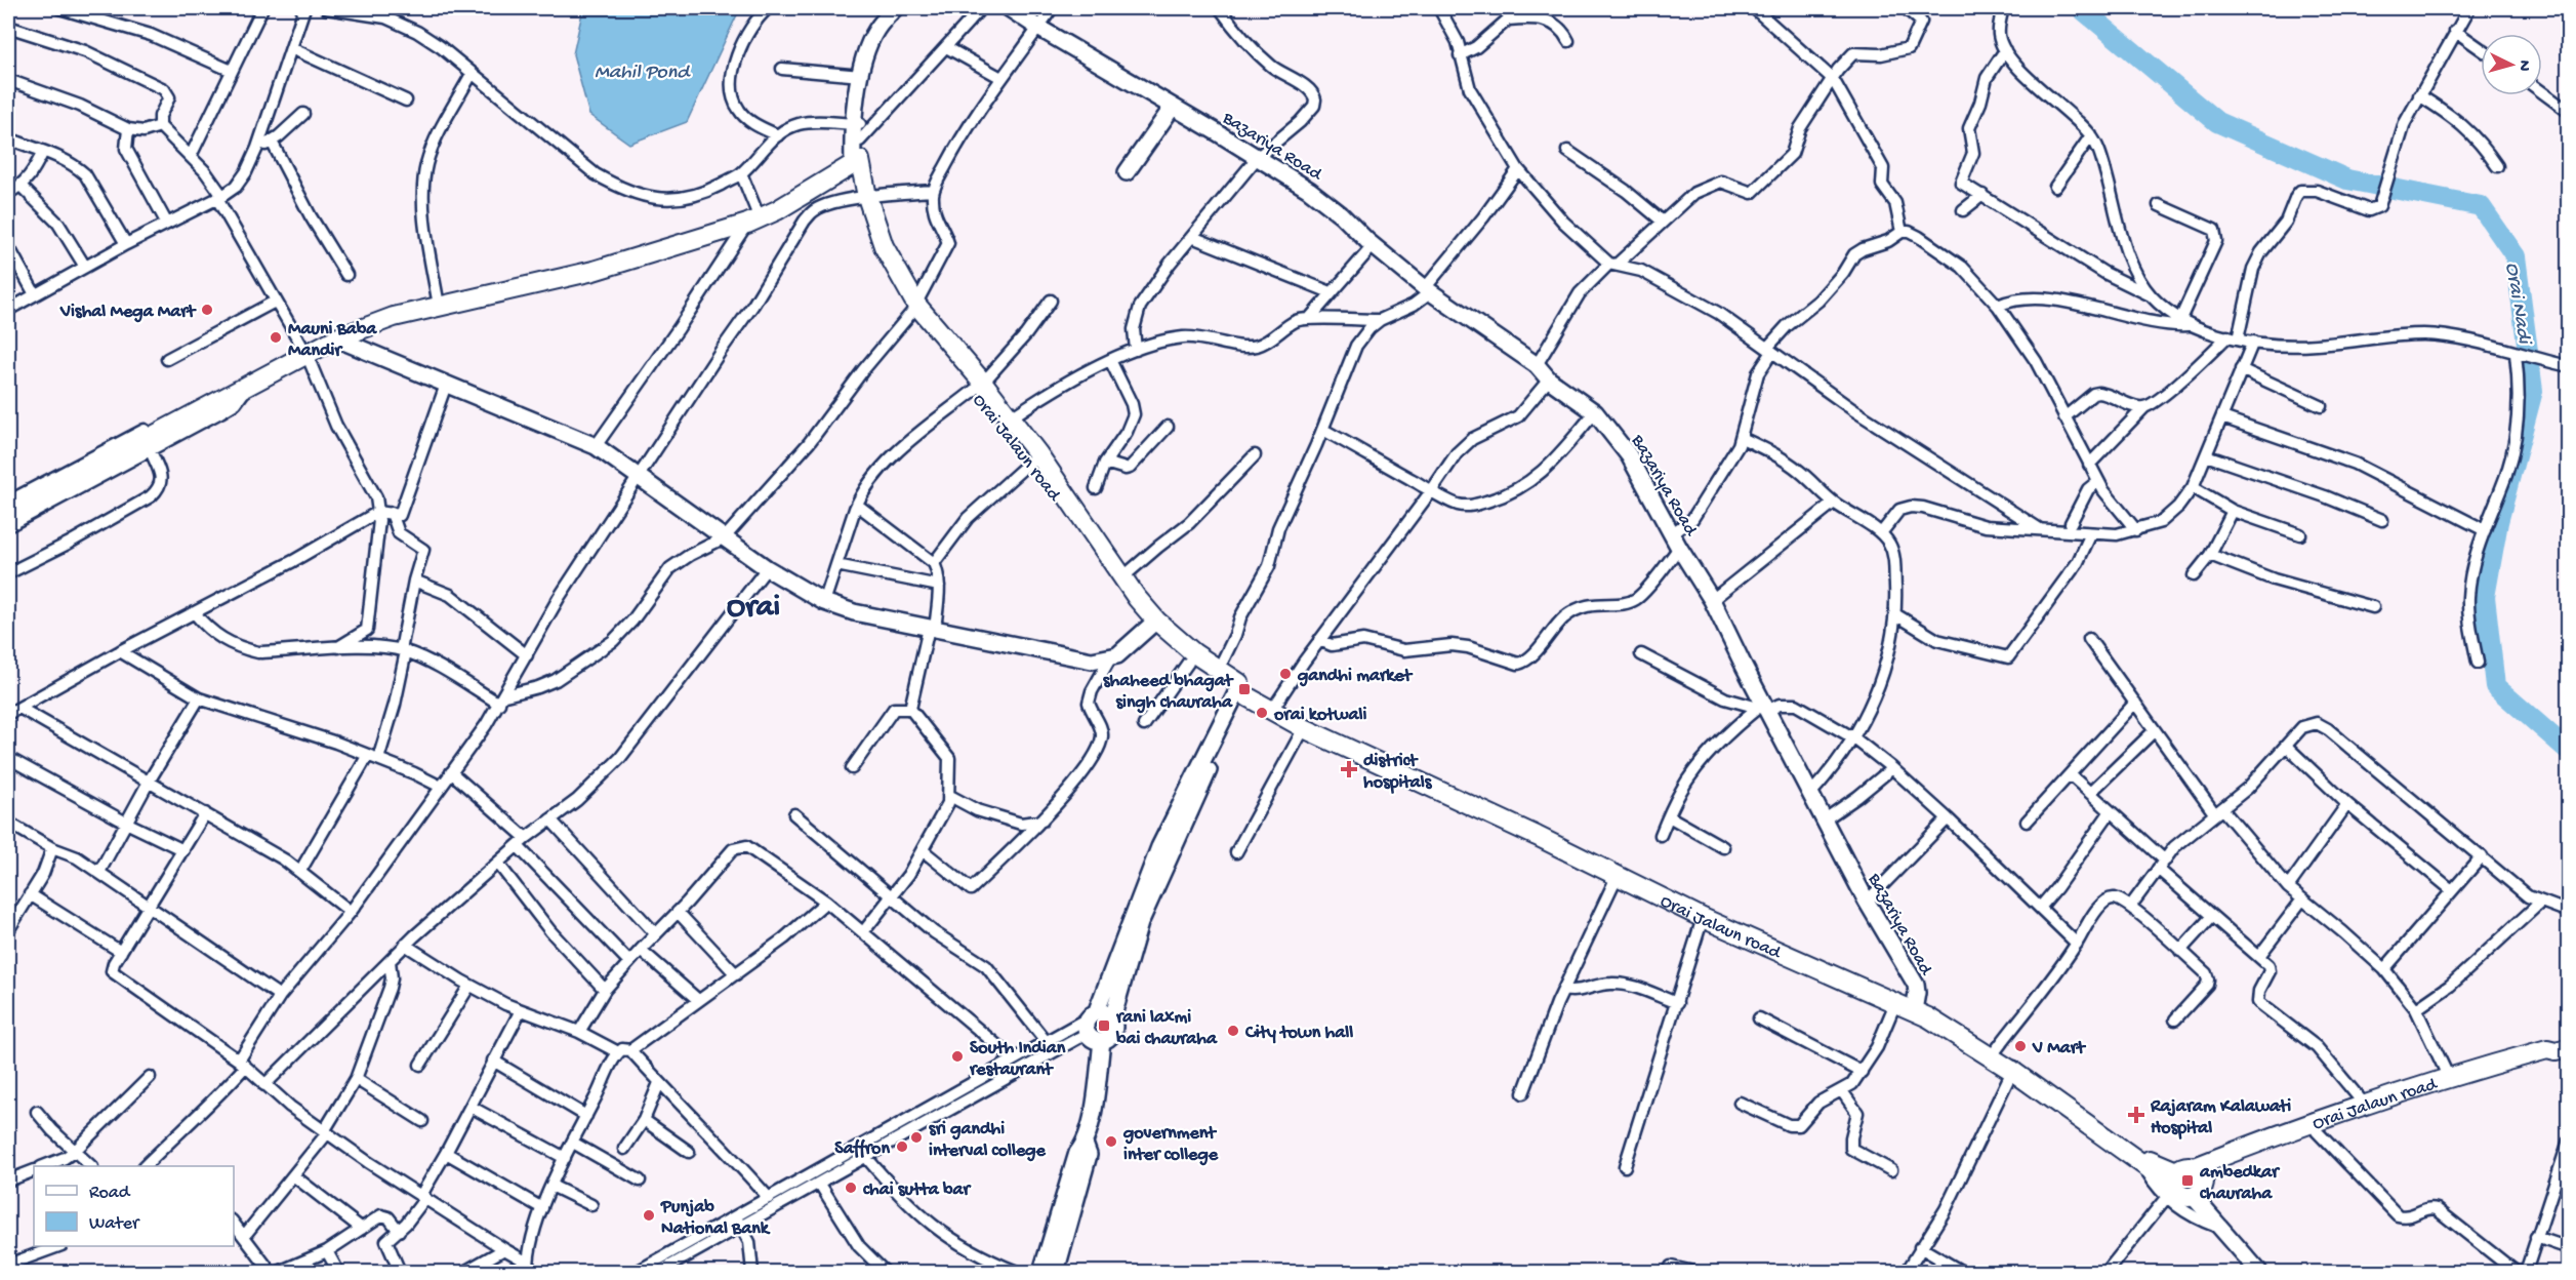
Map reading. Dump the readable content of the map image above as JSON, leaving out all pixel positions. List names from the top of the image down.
{
  "streets": {
    "main road": ["Orai Jalaun road"],
    "street": ["Bazariya Road"]
  },
  "crossings": [
    ["Bazariya Road", "Orai Jalaun road"]
  ],
  "districts": ["Orai"],
  "water": ["Mahil Pond", "Orai Nadi"],
  "places": {
    "other": [
      "Vishal Mega Mart",
      "Mauni Baba Mandir",
      "gandhi market",
      "orai kotwali",
      "City town hall",
      "V Mart",
      "South Indian restaurant",
      "sri gandhi interval college",
      "government inter college",
      "Saffron",
      "chai sutta bar",
      "Punjab National Bank"
    ],
    "transit": ["shaheed bhagat singh chauraha", "rani laxmi bai chauraha", "ambedkar chauraha"],
    "health": ["district hospitals", "Rajaram Kalawati Hospital"]
  },
  "legend": ["Road", "Water"],
  "north": "right"
}
